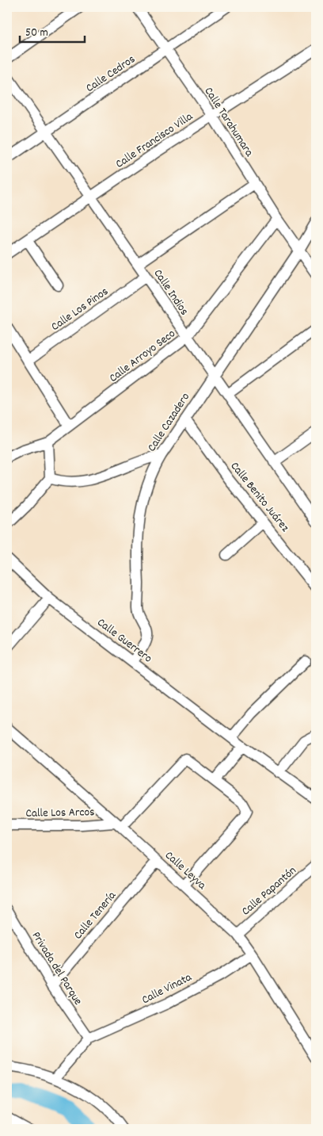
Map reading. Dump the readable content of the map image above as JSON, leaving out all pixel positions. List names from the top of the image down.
{
  "streets": {
    "street": [
      "Calle Cedros",
      "Calle Tarahumara",
      "Calle Francisco Villa",
      "Calle Indios",
      "Calle Los Pinos",
      "Calle Arroyo Seco",
      "Calle Cazadero",
      "Calle Benito Juárez",
      "Calle Guerrero",
      "Calle Los Arcos",
      "Calle Leyva",
      "Calle Papantón",
      "Calle Tenería",
      "Privada del Parque",
      "Calle Vinata"
    ]
  },
  "crossings": [
    ["Calle Cedros", "Calle Tarahumara"],
    ["Calle Cedros", "Calle Indios"],
    ["Calle Tarahumara", "Calle Francisco Villa"],
    ["Calle Tarahumara", "Calle Arroyo Seco"],
    ["Calle Tarahumara", "Calle Cazadero"],
    ["Calle Francisco Villa", "Calle Indios"],
    ["Calle Indios", "Calle Los Pinos"],
    ["Calle Indios", "Calle Arroyo Seco"],
    ["Calle Indios", "Calle Cazadero"],
    ["Calle Cazadero", "Calle Benito Juárez"],
    ["Calle Cazadero", "Calle Guerrero"],
    ["Calle Los Arcos", "Calle Leyva"],
    ["Calle Leyva", "Calle Papantón"],
    ["Calle Leyva", "Calle Tenería"],
    ["Calle Leyva", "Calle Vinata"],
    ["Calle Tenería", "Privada del Parque"],
    ["Privada del Parque", "Calle Vinata"]
  ],
  "scale_bar": "50 m"
}
